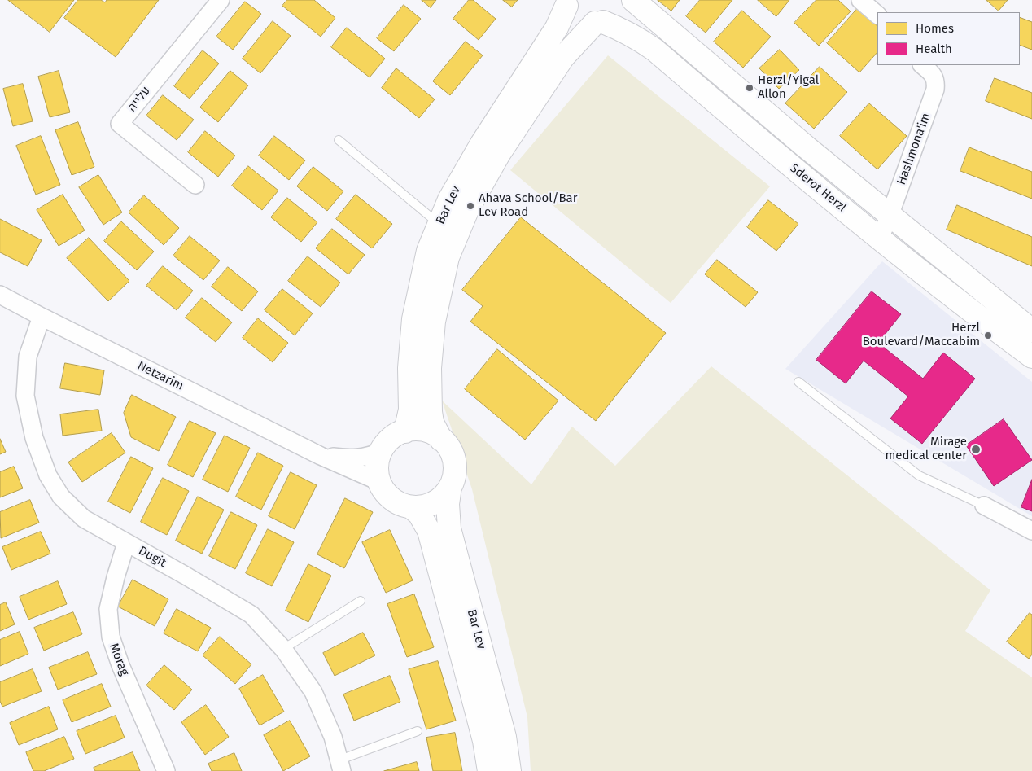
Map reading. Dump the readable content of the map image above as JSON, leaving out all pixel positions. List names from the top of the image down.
{
  "streets": {
    "street": [
      "עלייה",
      "Hashmona'im",
      "Sderot Herzl",
      "Bar Lev",
      "Netzarim",
      "Dugit",
      "Morag"
    ]
  },
  "crossings": [
    ["Hashmona'im", "Sderot Herzl"],
    ["Sderot Herzl", "Bar Lev"],
    ["Bar Lev", "Netzarim"],
    ["Netzarim", "Dugit"],
    ["Dugit", "Morag"]
  ],
  "places": [
    "Herzl/Yigal Allon",
    "Ahava School/Bar Lev Road",
    "Herzl Boulevard/Maccabim",
    "Mirage medical center"
  ],
  "legend": ["Homes", "Health"]
}
